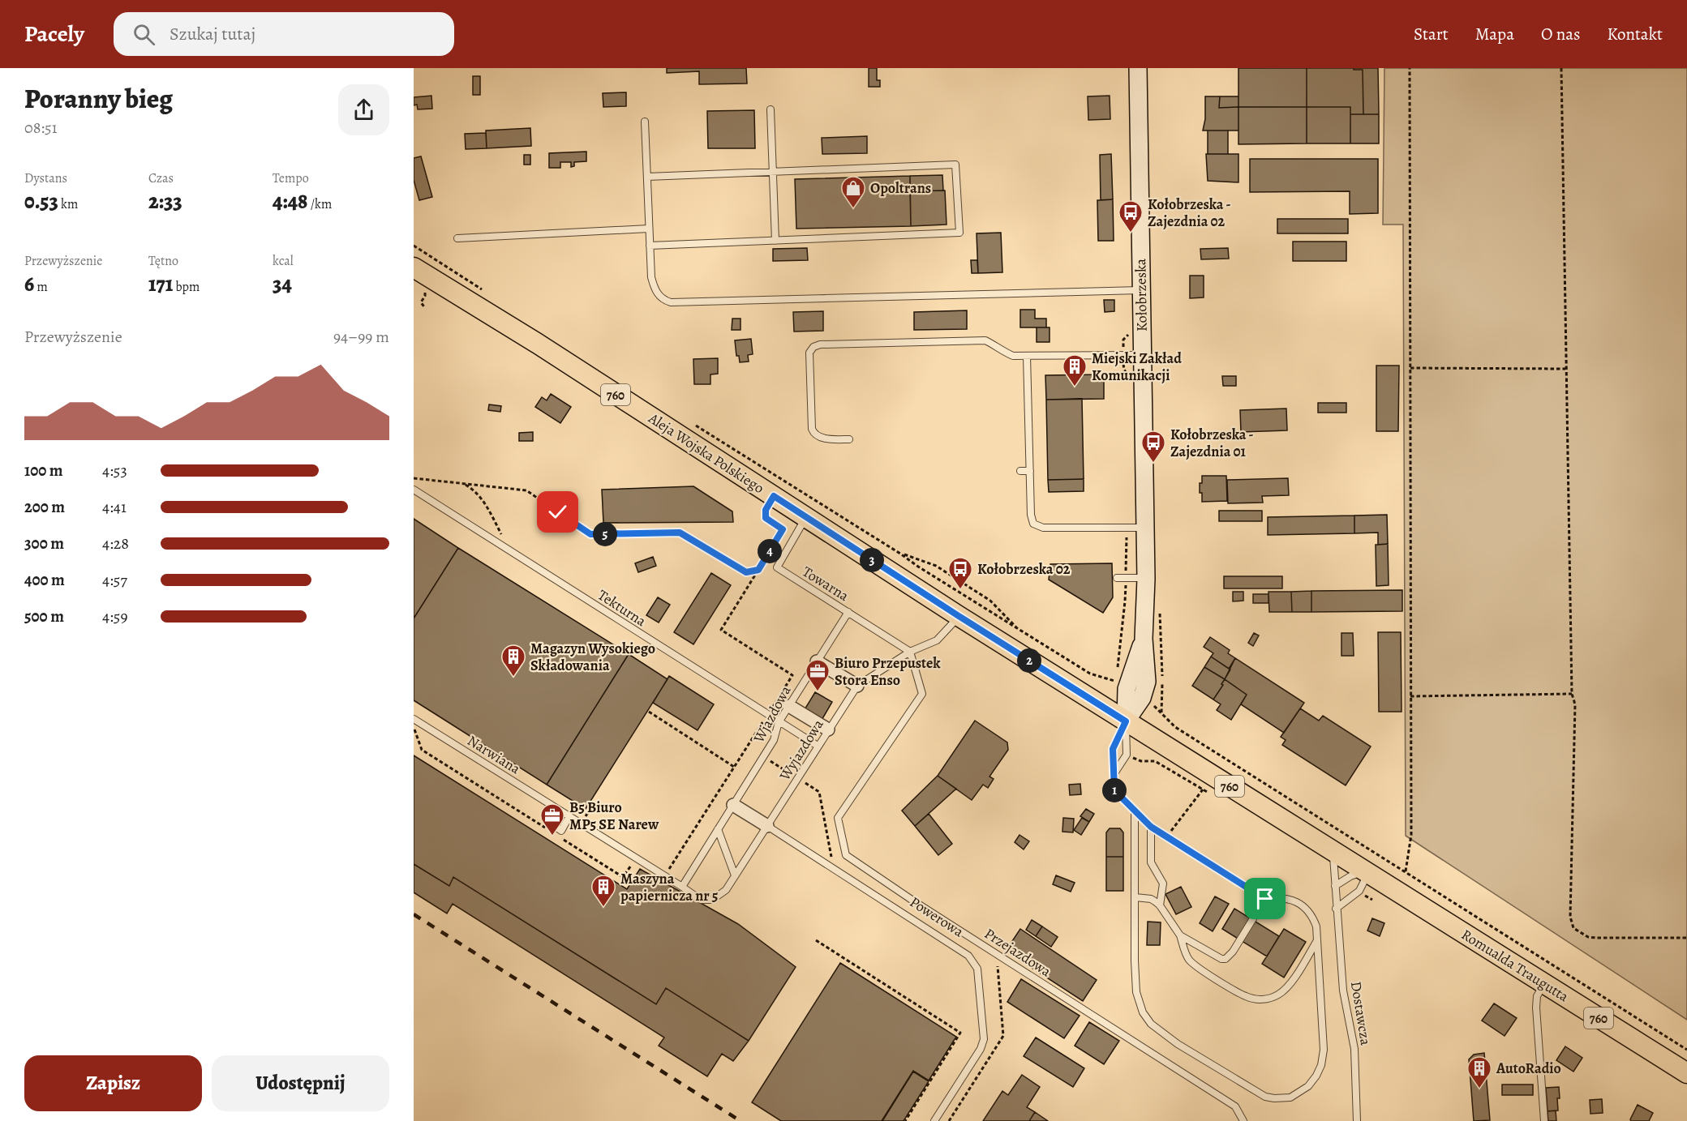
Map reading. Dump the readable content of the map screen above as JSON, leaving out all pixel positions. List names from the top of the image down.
{
  "streets": {
    "main road": ["760", "Aleja Wojska Polskiego", "Romualda Traugutta"],
    "street": ["Kołobrzeska", "Powerowa"],
    "lane": [
      "Towarna",
      "Tekturna",
      "Wjazdowa",
      "Wyjazdowa",
      "Narwiana",
      "Przejazdowa",
      "Dostawcza"
    ]
  },
  "crossings": [
    ["Kołobrzeska", "Aleja Wojska Polskiego"],
    ["Aleja Wojska Polskiego", "Towarna"],
    ["Aleja Wojska Polskiego", "Wyjazdowa"],
    ["Aleja Wojska Polskiego", "Romualda Traugutta"],
    ["Aleja Wojska Polskiego", "Dostawcza"],
    ["Towarna", "Wjazdowa"],
    ["Towarna", "Wyjazdowa"],
    ["Towarna", "Przejazdowa"],
    ["Tekturna", "Wjazdowa"],
    ["Tekturna", "Wyjazdowa"],
    ["Wjazdowa", "Wyjazdowa"],
    ["Wjazdowa", "Narwiana"],
    ["Wjazdowa", "Powerowa"],
    ["Wyjazdowa", "Narwiana"],
    ["Wyjazdowa", "Powerowa"],
    ["Wyjazdowa", "Przejazdowa"]
  ],
  "places": {
    "shop": ["Opoltrans"],
    "bus stop": ["Kołobrzeska - Zajezdnia 02", "Kołobrzeska - Zajezdnia 01", "Kołobrzeska 02"],
    "building": [
      "Miejski Zakład Komunikacji",
      "Magazyn Wysokiego Składowania",
      "Maszyna papiernicza nr 5",
      "AutoRadio"
    ],
    "office": ["Biuro Przepustek Stora Enso", "B5 Biuro MP5 SE Narew"]
  },
  "page": {
    "header": "Pacely",
    "search": "Szukaj tutaj",
    "nav": [
      "Start",
      "Mapa",
      "O nas",
      "Kontakt"
    ],
    "heading": ["Poranny bieg", "08:51"],
    "stats": [
      ["Dystans", "0.53 km"],
      ["Czas", "2:33"],
      ["Tempo", "4:48 /km"],
      ["Przewyższenie", "6 m"],
      ["Tętno", "171 bpm"],
      ["kcal", "34"]
    ],
    "chart": ["Przewyższenie", "94–99 m"],
    "list": [
      {
        "name": "100 m",
        "note": "4:53"
      },
      {
        "name": "200 m",
        "note": "4:41"
      },
      {
        "name": "300 m",
        "note": "4:28"
      },
      {
        "name": "400 m",
        "note": "4:57"
      },
      {
        "name": "500 m",
        "note": "4:59"
      }
    ],
    "pins": [
      "5",
      "4",
      "3",
      "2",
      "1"
    ],
    "buttons": ["Zapisz", "Udostępnij"]
  }
}
